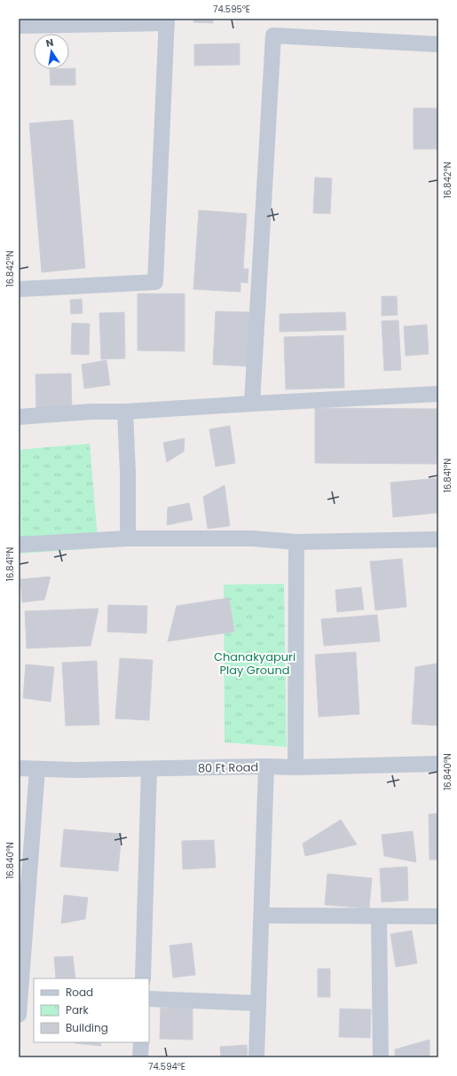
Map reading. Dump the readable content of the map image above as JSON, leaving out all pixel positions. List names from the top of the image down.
{
  "streets": {
    "street": ["80 Ft Road"]
  },
  "parks": ["Chanakyapuri Play Ground"],
  "legend": ["Road", "Park", "Building"],
  "north": "top",
  "coordinates": [
    "74.595°E",
    "16.842°N",
    "16.841°N",
    "16.840°N",
    "74.594°E"
  ]
}
